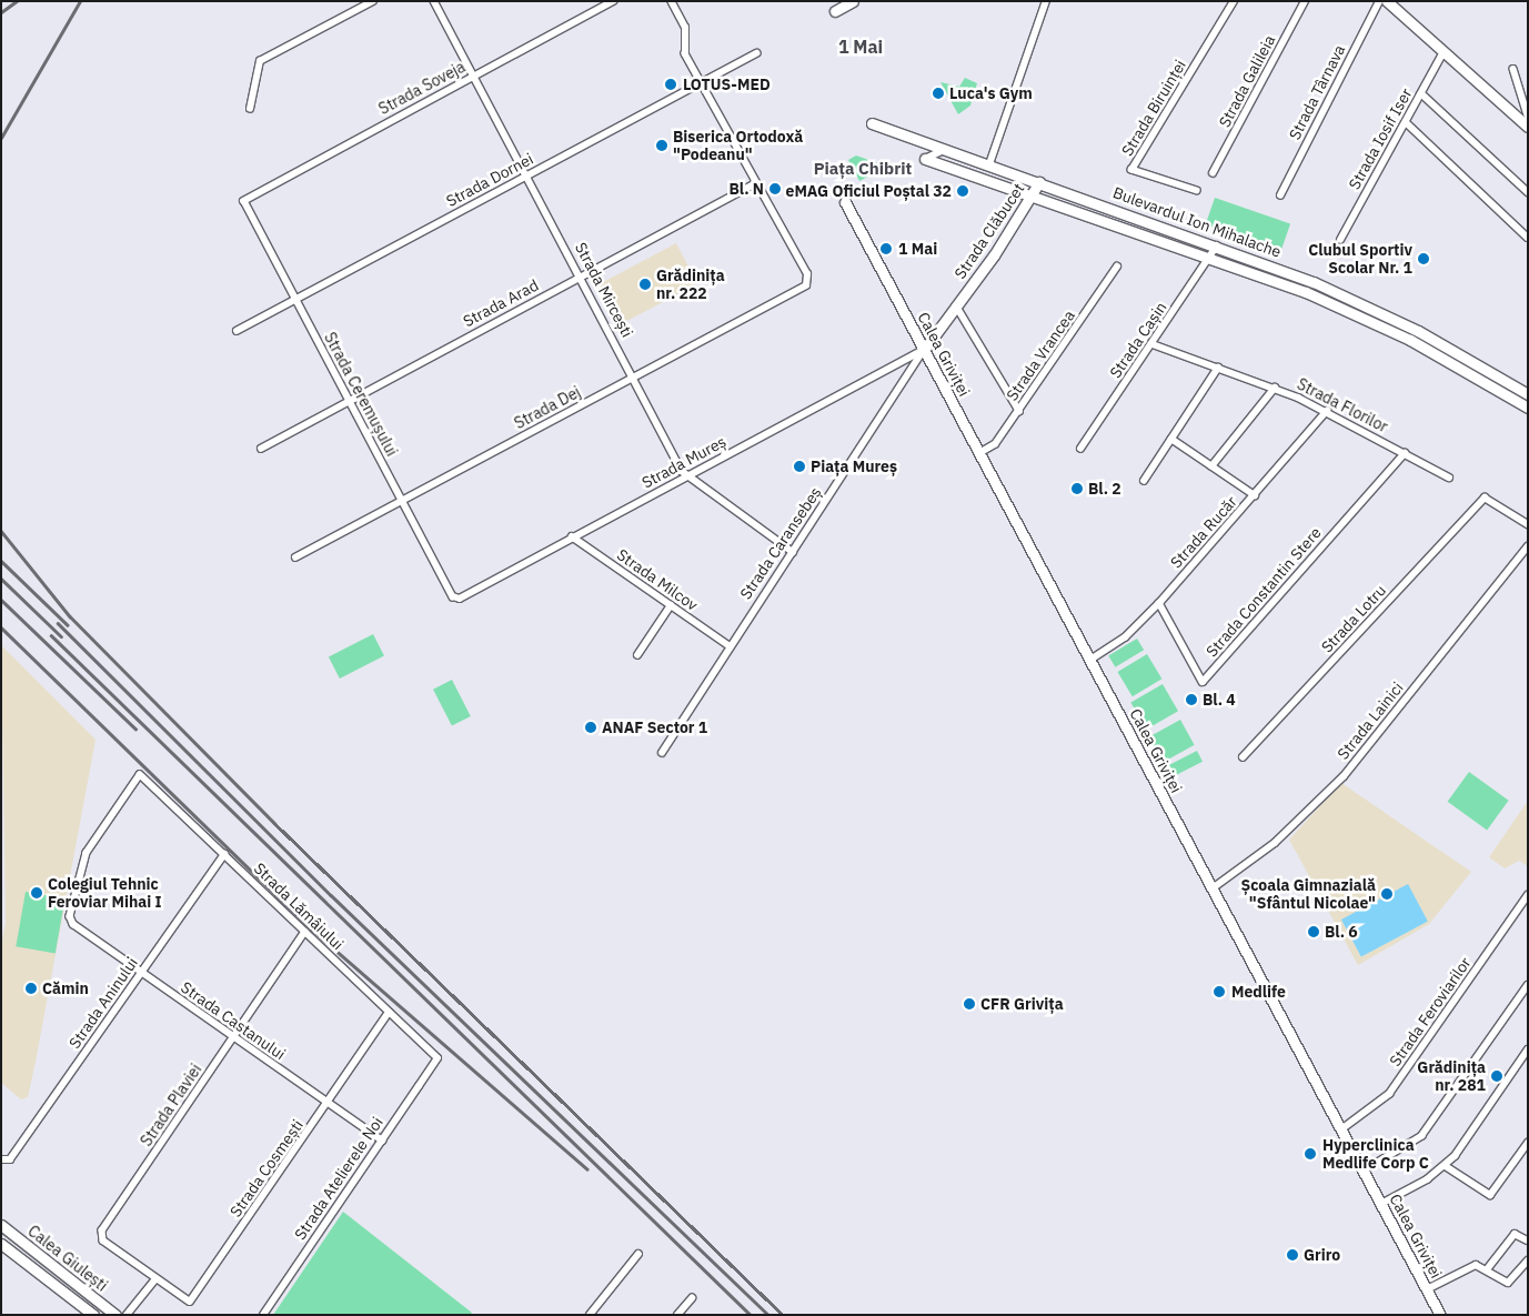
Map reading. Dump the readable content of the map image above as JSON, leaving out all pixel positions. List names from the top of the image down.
{
  "streets": {
    "main road": [
      "Bulevardul Ion Mihalache",
      "Strada Clăbucet",
      "Calea Griviței",
      "Calea Giulești"
    ],
    "street": [
      "Strada Galileia",
      "Strada Soveja",
      "Strada Târnava",
      "Strada Biruinței",
      "Strada Iosif Iser",
      "Strada Dornei",
      "Strada Mircești",
      "Strada Arad",
      "Strada Cașin",
      "Strada Vrancea",
      "Strada Ceremușului",
      "Strada Florilor",
      "Strada Dej",
      "Strada Mureș",
      "Strada Rucăr",
      "Strada Caransebeș",
      "Strada Milcov",
      "Strada Constantin Stere",
      "Strada Lotru",
      "Strada Lainici",
      "Strada Lămâiului",
      "Strada Aninului",
      "Strada Feroviarilor",
      "Strada Castanului",
      "Strada Plaviei",
      "Strada Cosmești",
      "Strada Atelierele Noi"
    ]
  },
  "crossings": [
    ["Strada Soveja", "Strada Mircești"],
    ["Strada Soveja", "Strada Ceremușului"],
    ["Strada Dornei", "Strada Mircești"],
    ["Strada Dornei", "Strada Ceremușului"],
    ["Bulevardul Ion Mihalache", "Strada Clăbucet"],
    ["Bulevardul Ion Mihalache", "Strada Cașin"],
    ["Strada Clăbucet", "Calea Griviței"],
    ["Strada Clăbucet", "Strada Mureș"],
    ["Strada Clăbucet", "Strada Caransebeș"],
    ["Strada Mircești", "Strada Arad"],
    ["Strada Mircești", "Strada Dej"],
    ["Strada Mircești", "Strada Mureș"],
    ["Strada Mircești", "Strada Caransebeș"],
    ["Strada Arad", "Strada Ceremușului"],
    ["Strada Arad", "Strada Dej"],
    ["Strada Cașin", "Strada Florilor"],
    ["Calea Griviței", "Strada Vrancea"],
    ["Calea Griviței", "Strada Mureș"],
    ["Calea Griviței", "Strada Rucăr"],
    ["Calea Griviței", "Strada Caransebeș"],
    ["Calea Griviței", "Strada Lainici"],
    ["Calea Griviței", "Strada Feroviarilor"],
    ["Strada Ceremușului", "Strada Dej"],
    ["Strada Ceremușului", "Strada Mureș"],
    ["Strada Florilor", "Strada Rucăr"],
    ["Strada Florilor", "Strada Constantin Stere"],
    ["Strada Mureș", "Strada Caransebeș"],
    ["Strada Mureș", "Strada Milcov"],
    ["Strada Rucăr", "Strada Constantin Stere"],
    ["Strada Caransebeș", "Strada Milcov"],
    ["Strada Lămâiului", "Strada Aninului"],
    ["Strada Lămâiului", "Strada Castanului"],
    ["Strada Lămâiului", "Strada Plaviei"],
    ["Strada Lămâiului", "Strada Cosmești"],
    ["Strada Lămâiului", "Strada Atelierele Noi"],
    ["Strada Aninului", "Strada Castanului"],
    ["Strada Castanului", "Strada Plaviei"],
    ["Strada Castanului", "Strada Cosmești"],
    ["Strada Castanului", "Strada Atelierele Noi"],
    ["Strada Plaviei", "Strada Cosmești"]
  ],
  "districts": ["1 Mai", "Piața Chibrit"],
  "places": [
    "LOTUS-MED",
    "Luca's Gym",
    "Biserica Ortodoxă \"Podeanu\"",
    "Bl. N",
    "eMAG Oficiul Poștal 32",
    "1 Mai",
    "Clubul Sportiv Scolar Nr. 1",
    "Grădinița nr. 222",
    "Piața Mureș",
    "Bl. 2",
    "Bl. 4",
    "ANAF Sector 1",
    "Colegiul Tehnic Feroviar Mihai I",
    "Școala Gimnazială \"Sfântul Nicolae\"",
    "Bl. 6",
    "Cămin",
    "Medlife",
    "CFR Grivița",
    "Grădinița nr. 281",
    "Hyperclinica Medlife Corp C",
    "Griro"
  ]
}
